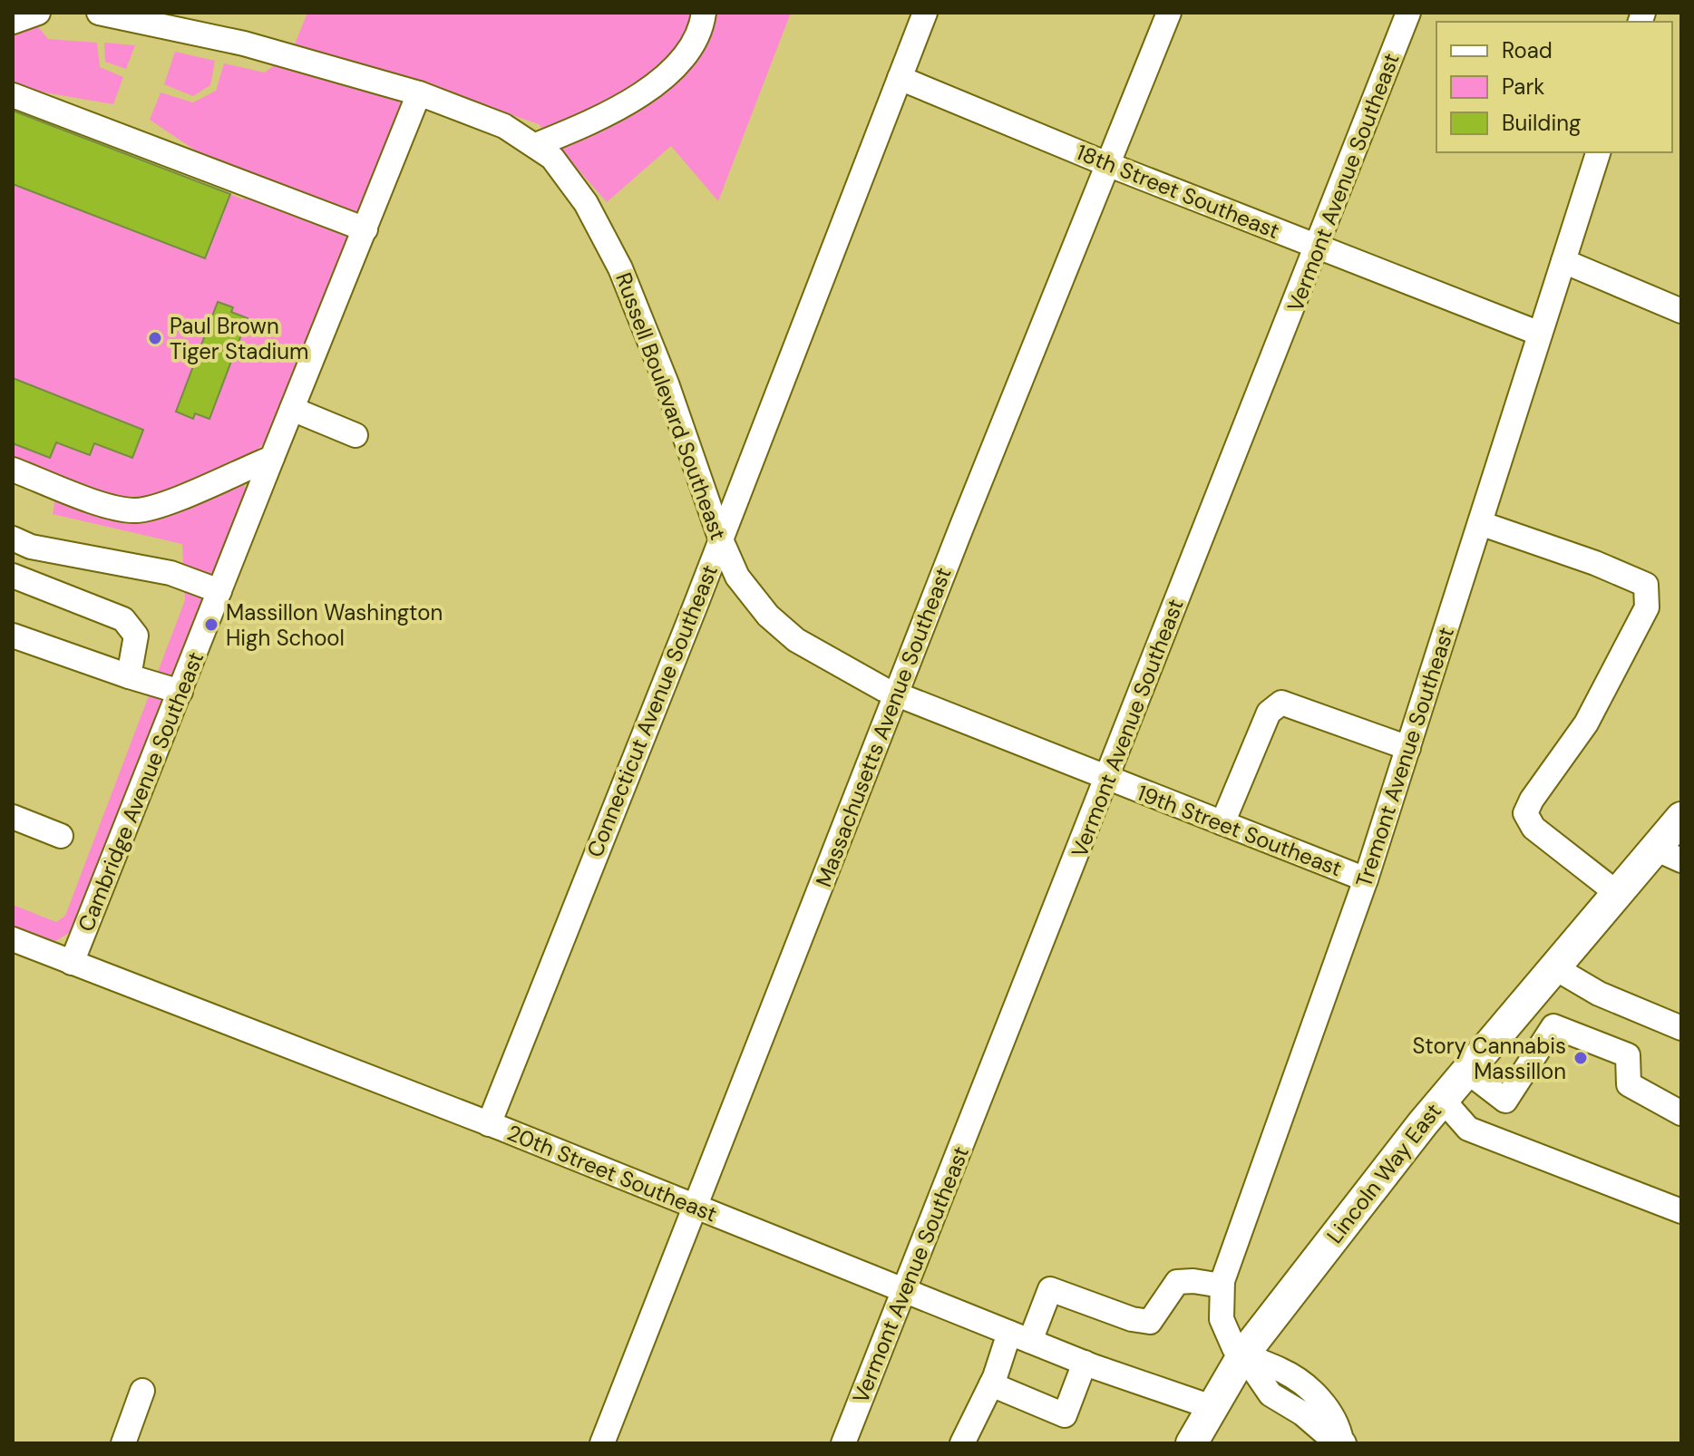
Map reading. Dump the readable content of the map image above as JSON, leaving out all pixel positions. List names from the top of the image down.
{
  "streets": {
    "main road": ["Lincoln Way East"],
    "street": [
      "Vermont Avenue Southeast",
      "18th Street Southeast",
      "Russell Boulevard Southeast",
      "Connecticut Avenue Southeast",
      "Massachusetts Avenue Southeast",
      "Tremont Avenue Southeast",
      "Cambridge Avenue Southeast",
      "19th Street Southeast",
      "20th Street Southeast"
    ]
  },
  "crossings": [
    ["Vermont Avenue Southeast", "18th Street Southeast"],
    ["Vermont Avenue Southeast", "19th Street Southeast"],
    ["Vermont Avenue Southeast", "20th Street Southeast"],
    ["18th Street Southeast", "Connecticut Avenue Southeast"],
    ["18th Street Southeast", "Massachusetts Avenue Southeast"],
    ["18th Street Southeast", "Tremont Avenue Southeast"],
    ["Russell Boulevard Southeast", "Connecticut Avenue Southeast"],
    ["Russell Boulevard Southeast", "19th Street Southeast"],
    ["Connecticut Avenue Southeast", "20th Street Southeast"],
    ["Massachusetts Avenue Southeast", "19th Street Southeast"],
    ["Massachusetts Avenue Southeast", "20th Street Southeast"],
    ["Tremont Avenue Southeast", "19th Street Southeast"],
    ["Tremont Avenue Southeast", "Lincoln Way East"],
    ["Cambridge Avenue Southeast", "20th Street Southeast"],
    ["20th Street Southeast", "Lincoln Way East"]
  ],
  "places": ["Paul Brown Tiger Stadium", "Massillon Washington High School", "Story Cannabis Massillon"],
  "legend": ["Road", "Park", "Building"]
}
